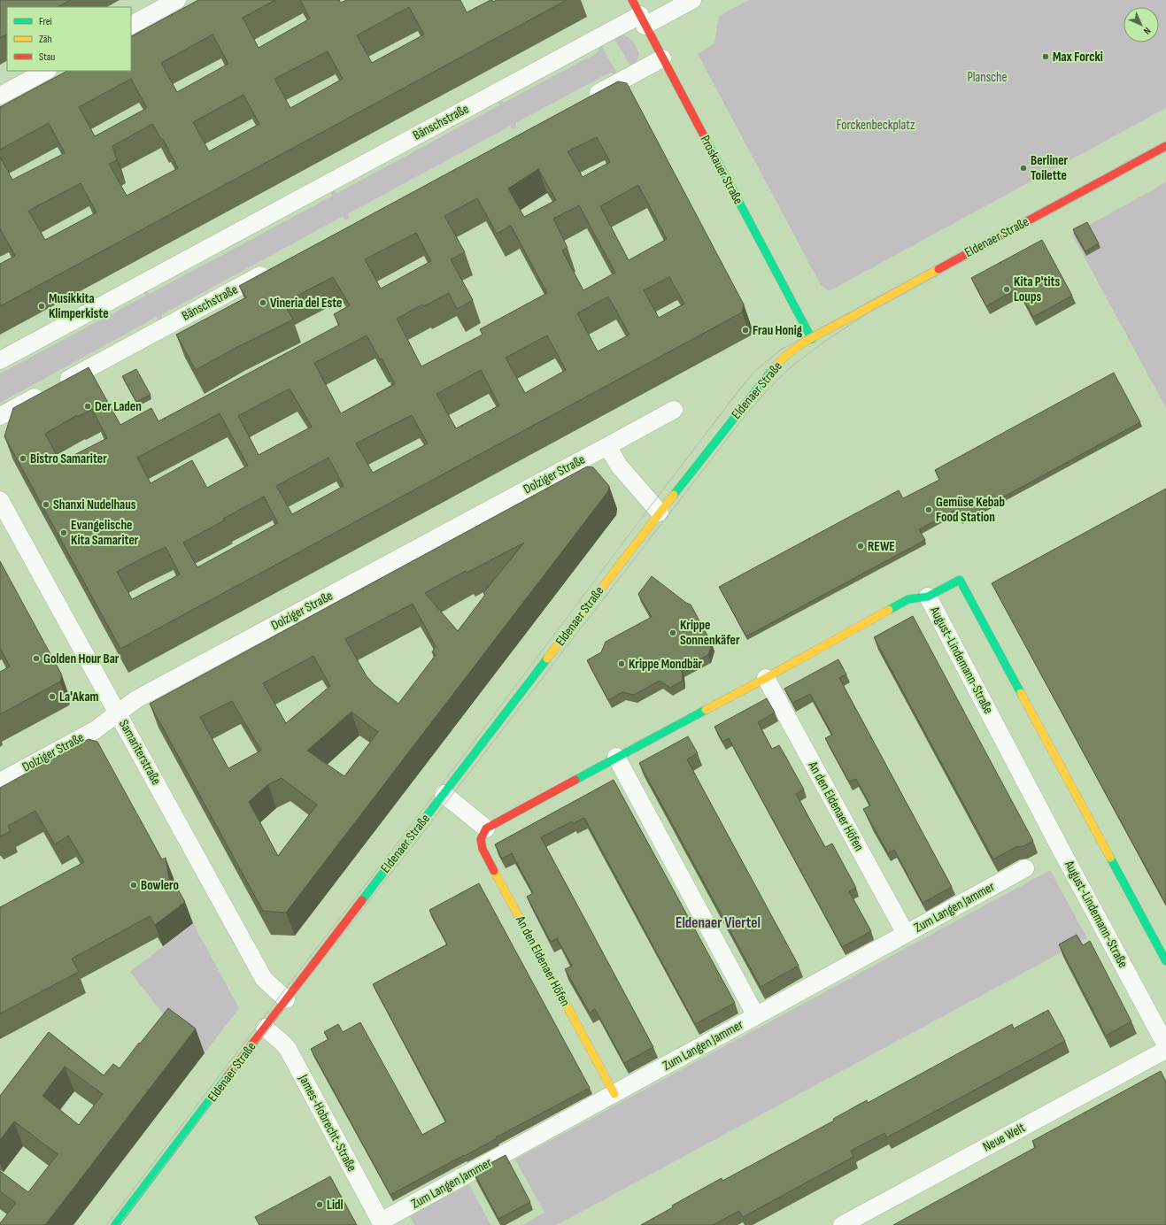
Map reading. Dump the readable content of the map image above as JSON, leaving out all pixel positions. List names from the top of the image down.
{
  "streets": {
    "street": [
      "Bänschstraße",
      "Proskauer Straße",
      "Eldenaer Straße",
      "Dolziger Straße",
      "August-Lindemann-Straße",
      "Samariterstraße",
      "An den Eldenaer Höfen",
      "Zum Langen Jammer",
      "James-Hobrecht-Straße",
      "Neue Welt"
    ]
  },
  "crossings": [
    ["Bänschstraße", "Proskauer Straße"],
    ["Proskauer Straße", "Eldenaer Straße"],
    ["Eldenaer Straße", "Samariterstraße"],
    ["Eldenaer Straße", "James-Hobrecht-Straße"],
    ["Dolziger Straße", "Samariterstraße"],
    ["An den Eldenaer Höfen", "Zum Langen Jammer"],
    ["Zum Langen Jammer", "James-Hobrecht-Straße"]
  ],
  "districts": ["Eldenaer Viertel"],
  "parks": ["Plansche", "Forckenbeckplatz"],
  "places": [
    "Max Forcki",
    "Berliner Toilette",
    "Kita P'tits Loups",
    "Vineria del Este",
    "Musikkita Klimperkiste",
    "Frau Honig",
    "Der Laden",
    "Bistro Samariter",
    "Shanxi Nudelhaus",
    "Gemüse Kebab Food Station",
    "Evangelische Kita Samariter",
    "REWE",
    "Krippe Sonnenkäfer",
    "Golden Hour Bar",
    "Krippe Mondbär",
    "La'Akam",
    "Bowlero",
    "Lidl"
  ],
  "legend": ["Frei", "Zäh", "Stau"],
  "north": "bottom right"
}
